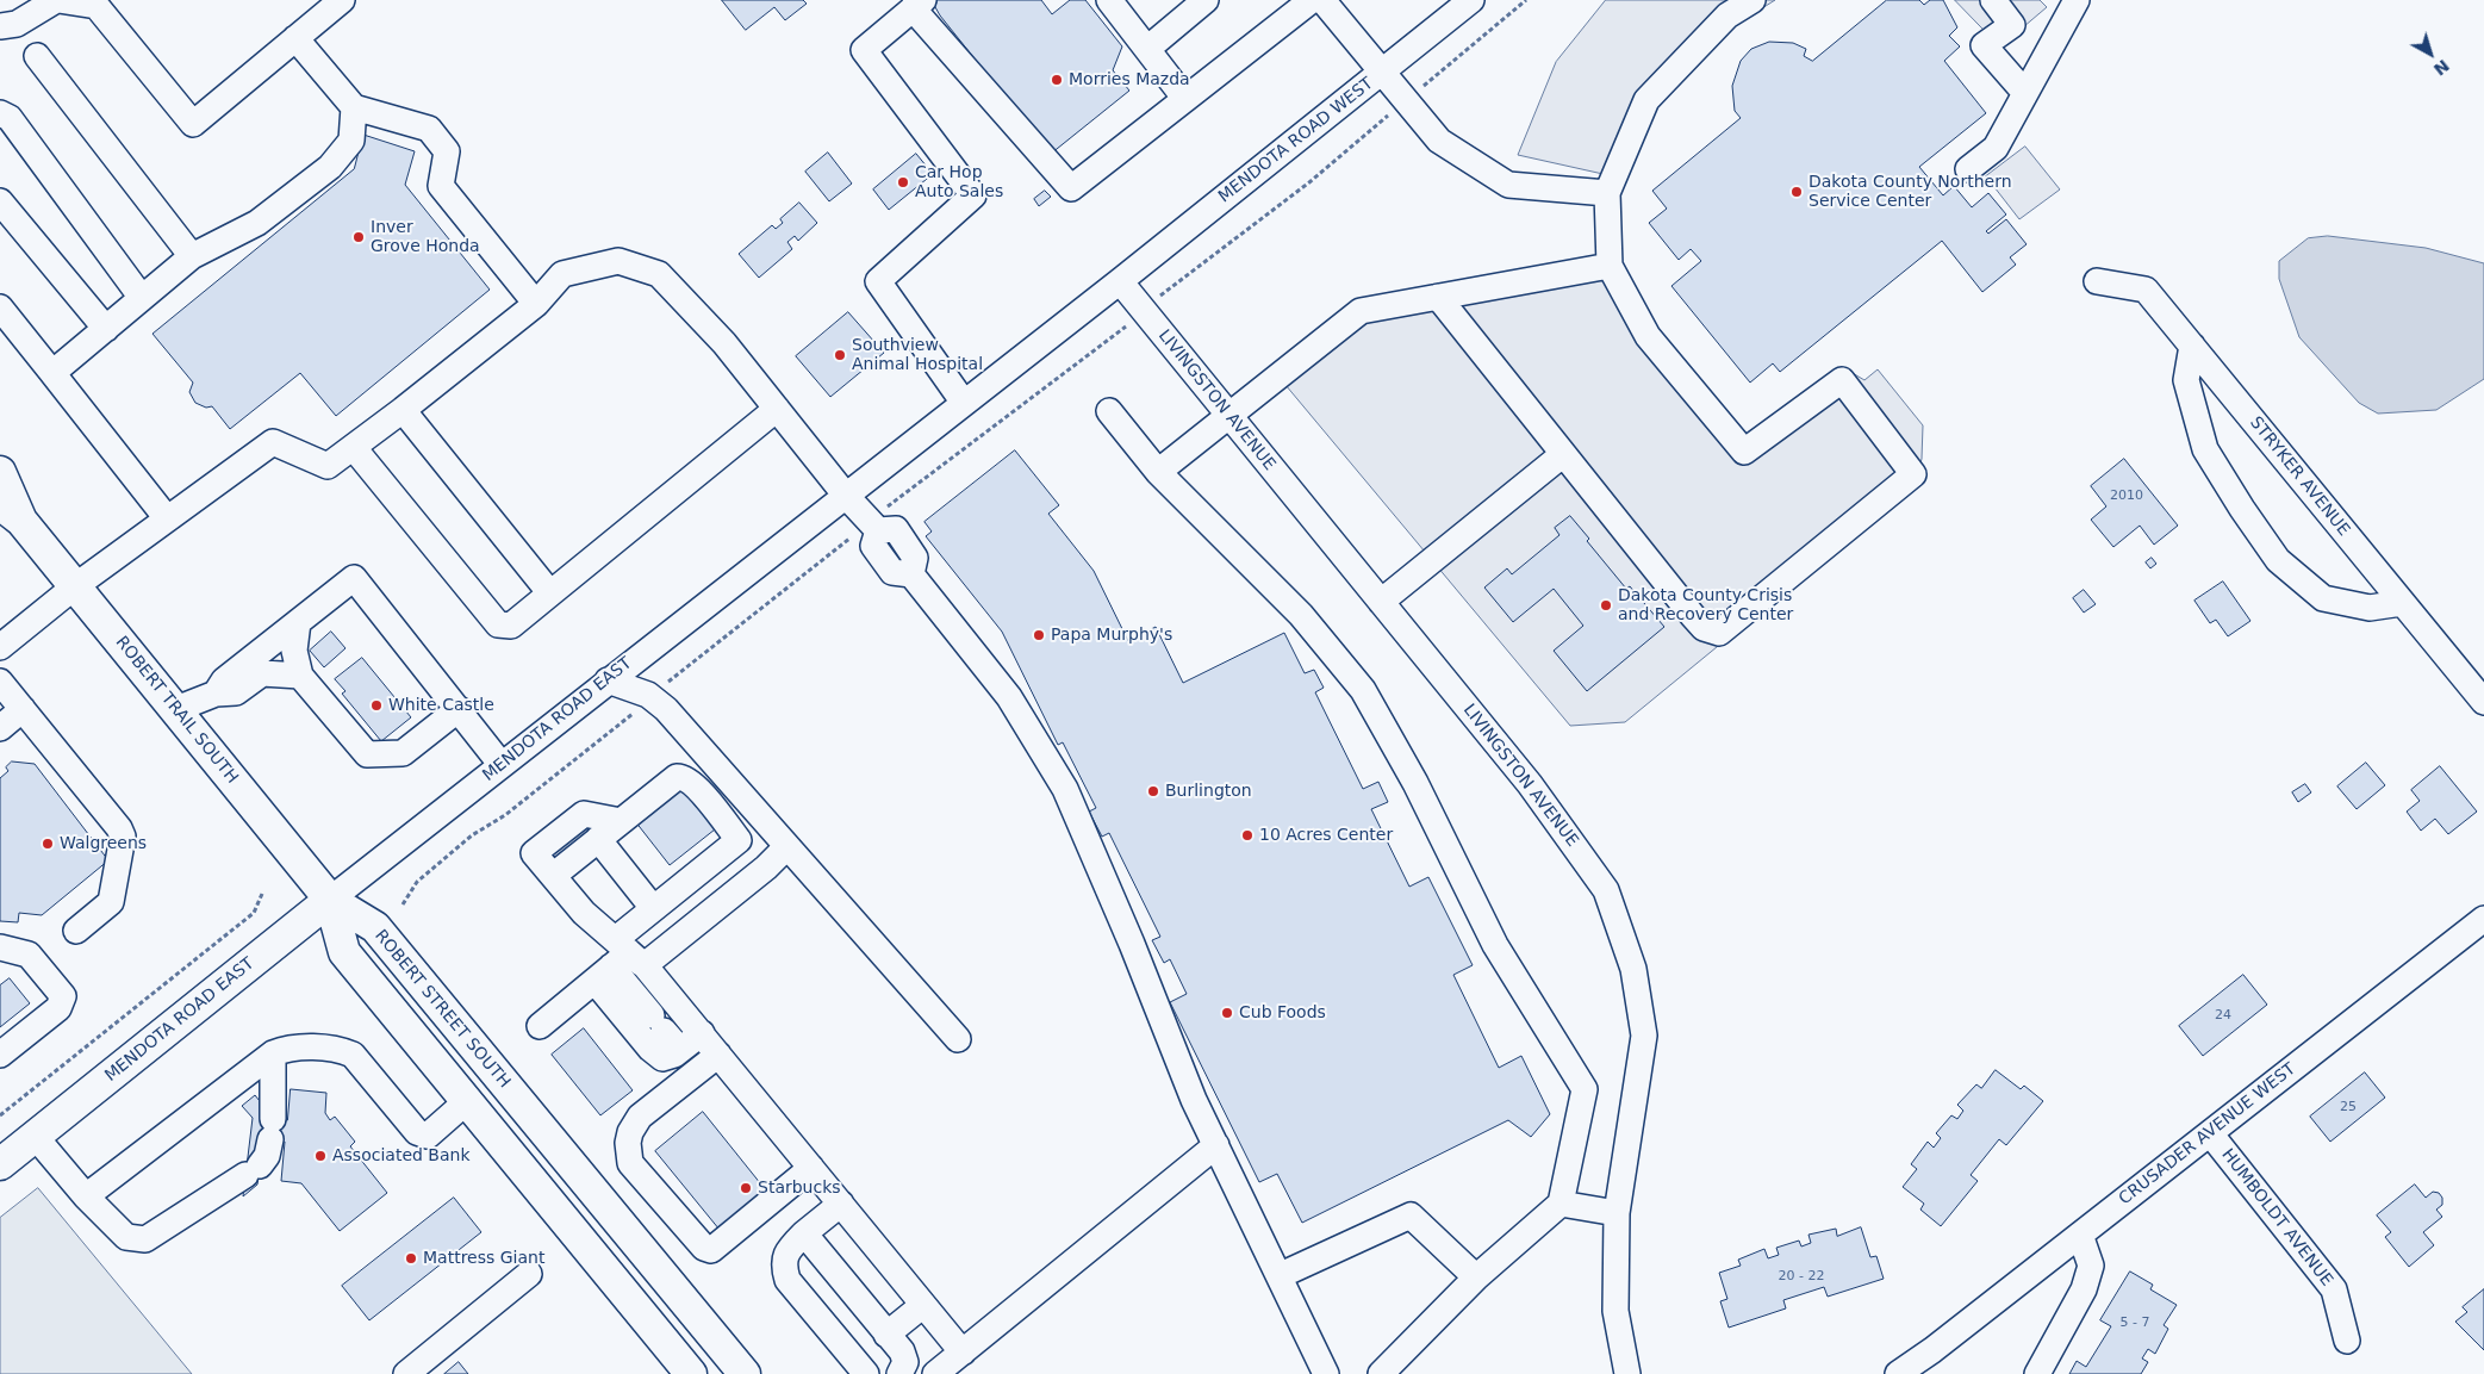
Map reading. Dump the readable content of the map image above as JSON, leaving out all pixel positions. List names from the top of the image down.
{
  "streets": {
    "main road": ["ROBERT TRAIL SOUTH", "MENDOTA ROAD EAST", "ROBERT STREET SOUTH"],
    "street": [
      "MENDOTA ROAD WEST",
      "LIVINGSTON AVENUE",
      "STRYKER AVENUE",
      "CRUSADER AVENUE WEST",
      "HUMBOLDT AVENUE"
    ]
  },
  "crossings": [
    ["MENDOTA ROAD WEST", "LIVINGSTON AVENUE"],
    ["MENDOTA ROAD WEST", "MENDOTA ROAD EAST"],
    ["LIVINGSTON AVENUE", "MENDOTA ROAD EAST"],
    ["ROBERT TRAIL SOUTH", "MENDOTA ROAD EAST"],
    ["ROBERT TRAIL SOUTH", "ROBERT STREET SOUTH"],
    ["MENDOTA ROAD EAST", "ROBERT STREET SOUTH"],
    ["CRUSADER AVENUE WEST", "HUMBOLDT AVENUE"]
  ],
  "places": [
    "Morries Mazda",
    "Car Hop Auto Sales",
    "Dakota County Northern Service Center",
    "Inver Grove Honda",
    "Southview Animal Hospital",
    "Dakota County Crisis and Recovery Center",
    "Papa Murphy's",
    "White Castle",
    "Burlington",
    "10 Acres Center",
    "Walgreens",
    "Cub Foods",
    "Associated Bank",
    "Starbucks",
    "Mattress Giant"
  ],
  "house_numbers": [
    "2010",
    "24",
    "25",
    "20 - 22",
    "5 - 7"
  ],
  "north": "bottom right"
}
